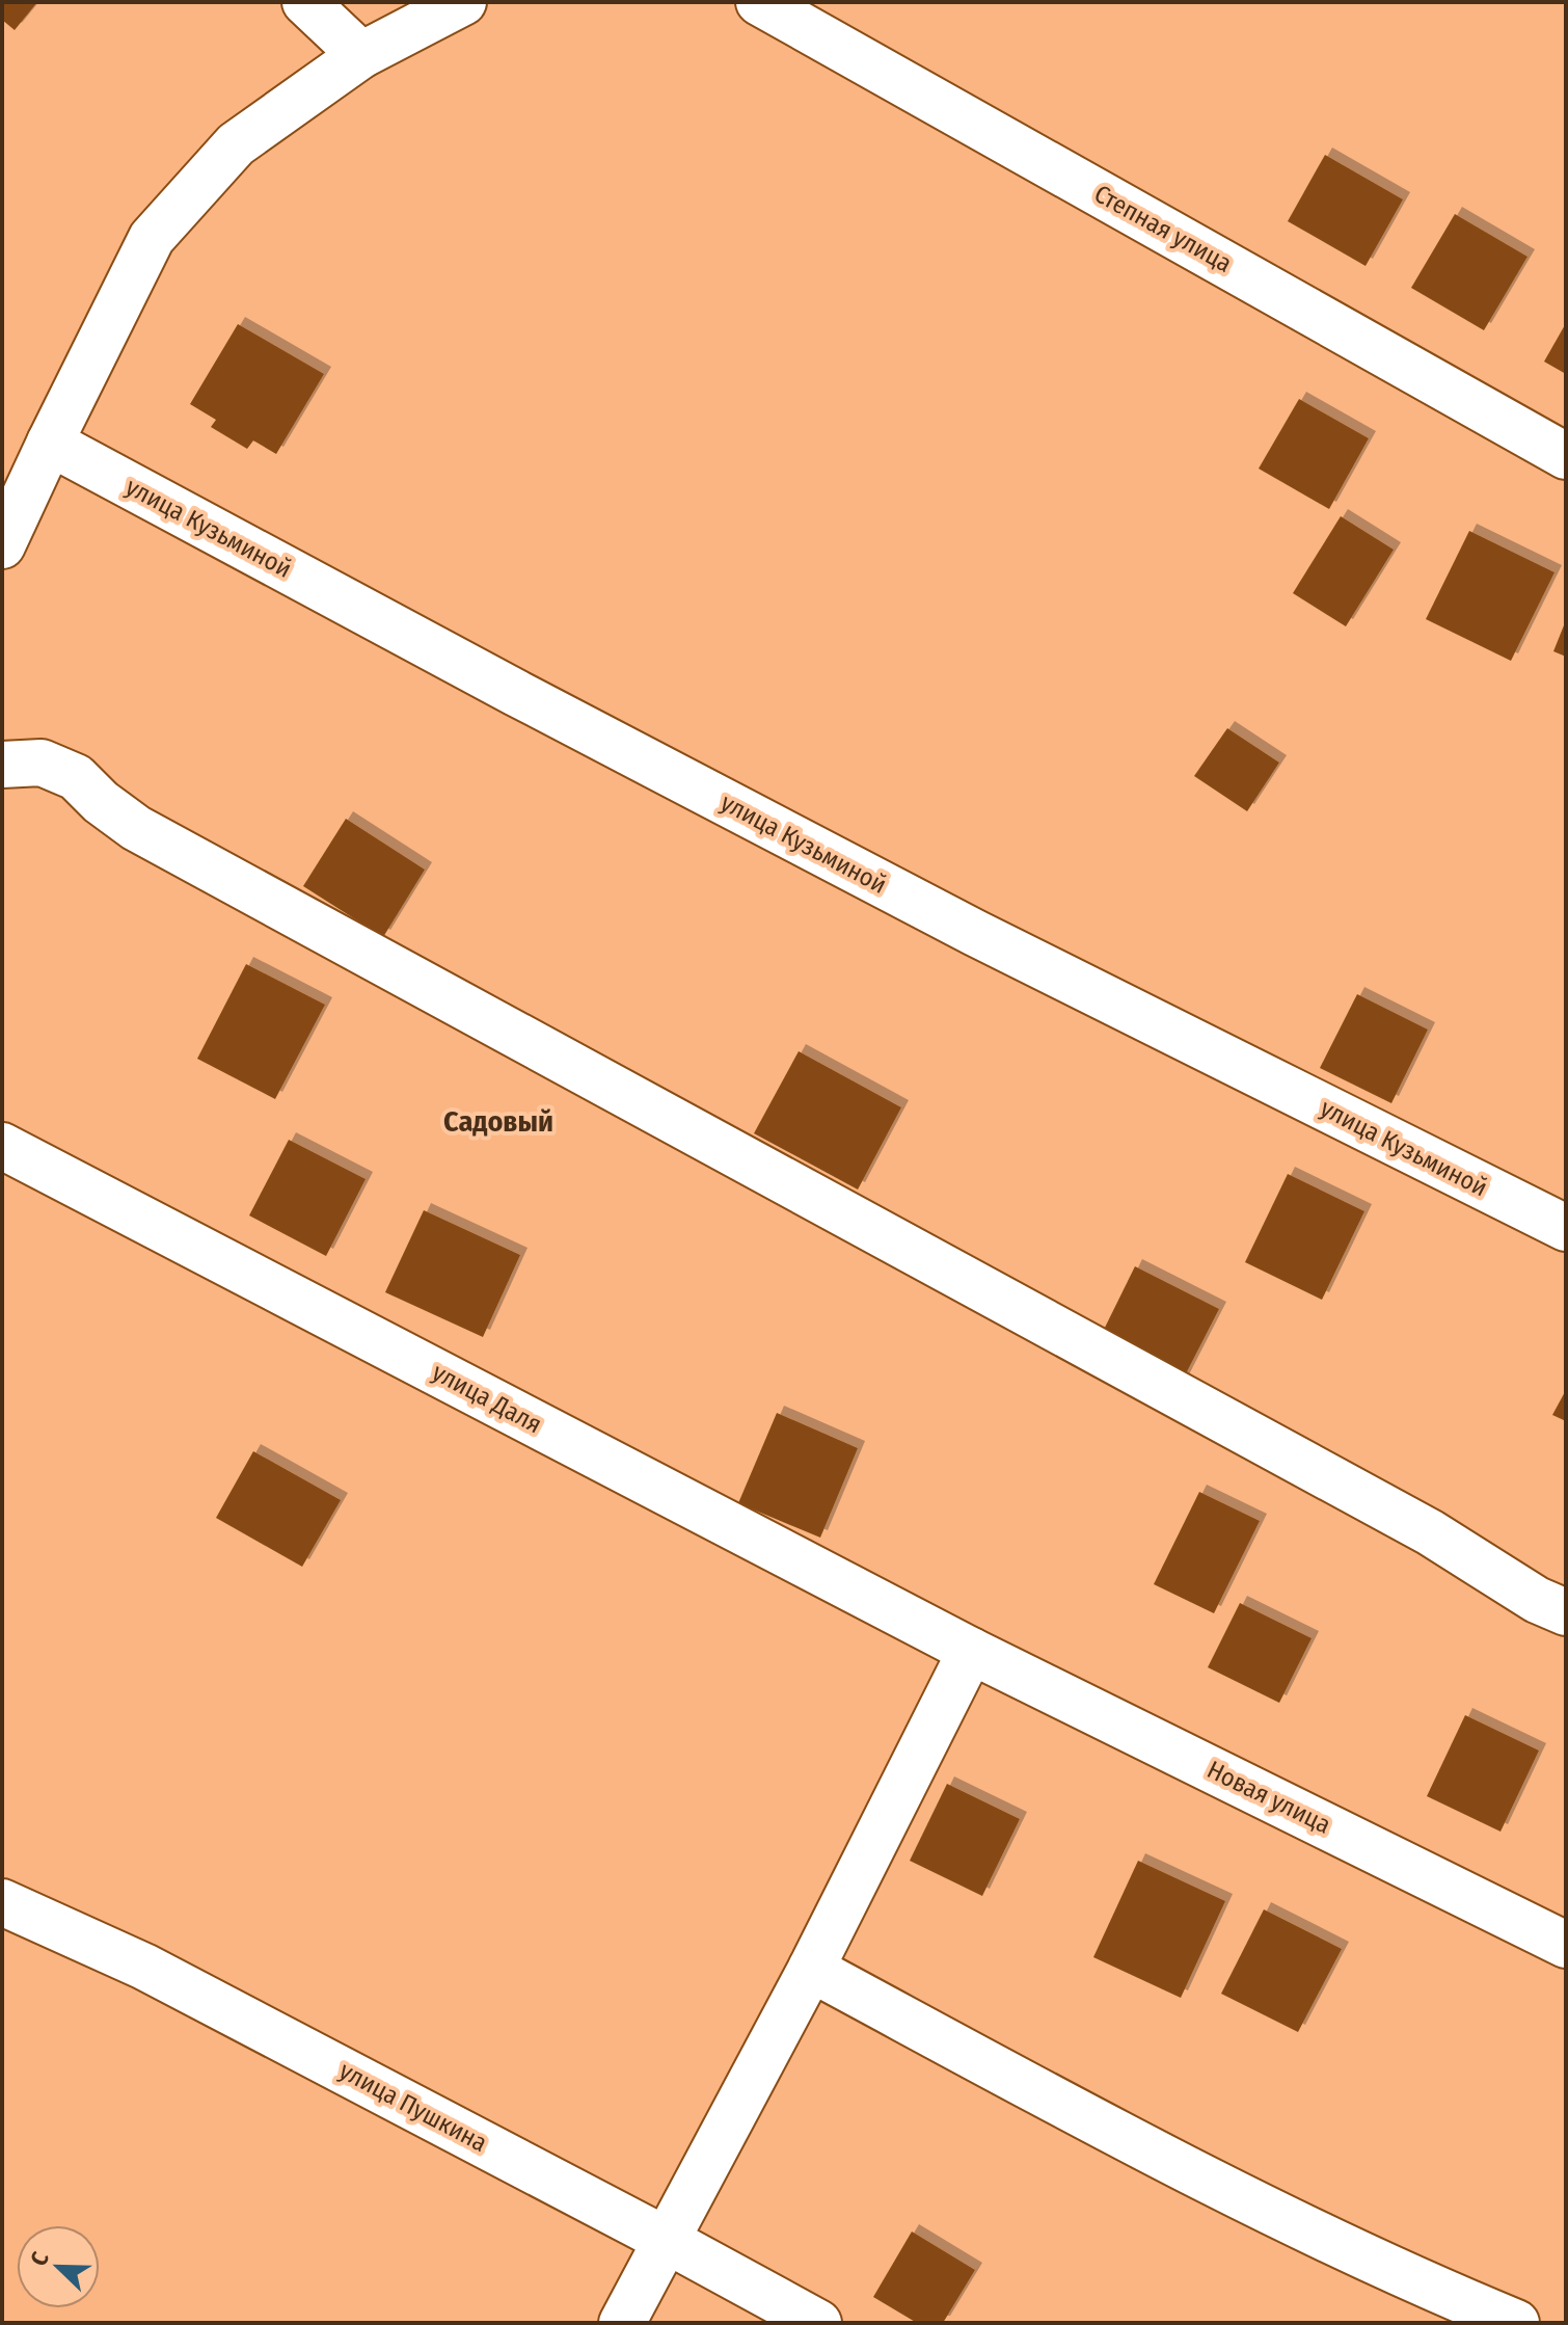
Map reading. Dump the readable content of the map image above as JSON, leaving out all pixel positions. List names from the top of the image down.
{
  "streets": {
    "street": [
      "Степная улица",
      "улица Кузьминой",
      "улица Даля",
      "Новая улица",
      "улица Пушкина"
    ]
  },
  "crossings": [
    ["улица Даля", "Новая улица"]
  ],
  "districts": ["Садовый"],
  "north": "top left"
}
